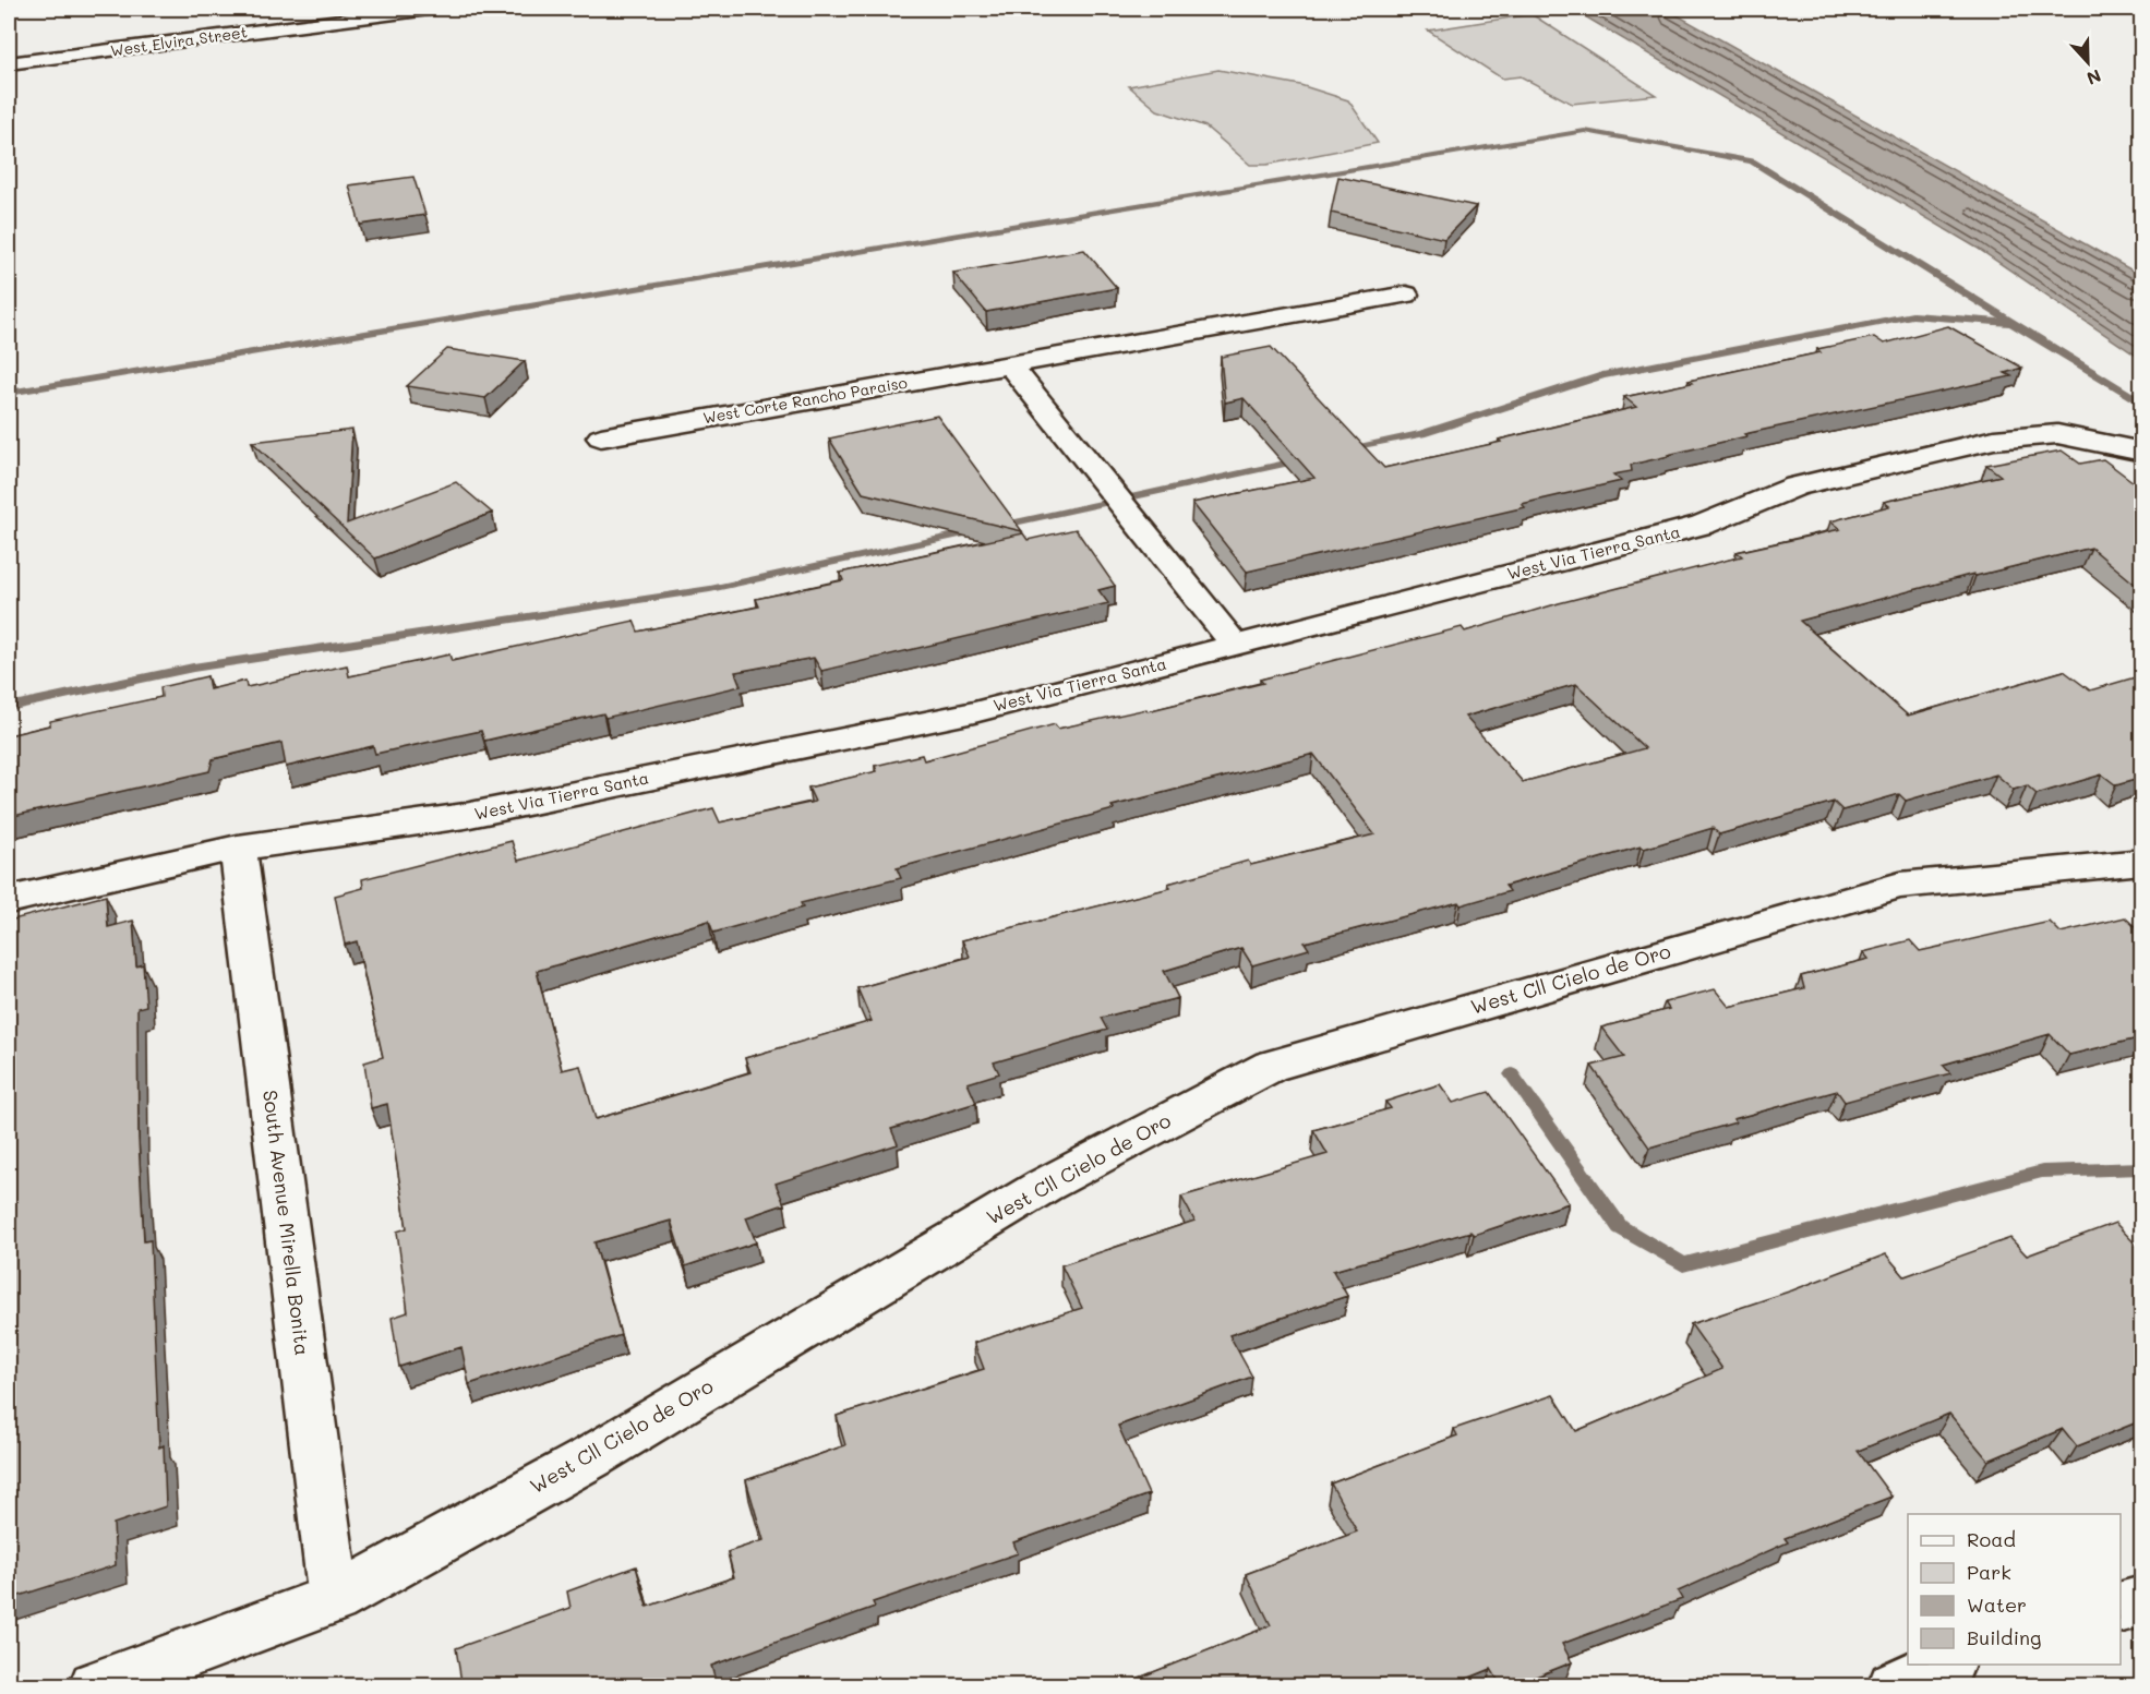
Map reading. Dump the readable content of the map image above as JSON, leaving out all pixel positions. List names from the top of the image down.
{
  "streets": {
    "street": [
      "West Elvira Street",
      "West Corte Rancho Paraiso",
      "West Via Tierra Santa",
      "West Cll Cielo de Oro",
      "South Avenue Mirella Bonita"
    ]
  },
  "crossings": [
    ["West Via Tierra Santa", "South Avenue Mirella Bonita"],
    ["West Cll Cielo de Oro", "South Avenue Mirella Bonita"]
  ],
  "legend": [
    "Road",
    "Park",
    "Water",
    "Building"
  ],
  "north": "bottom"
}
